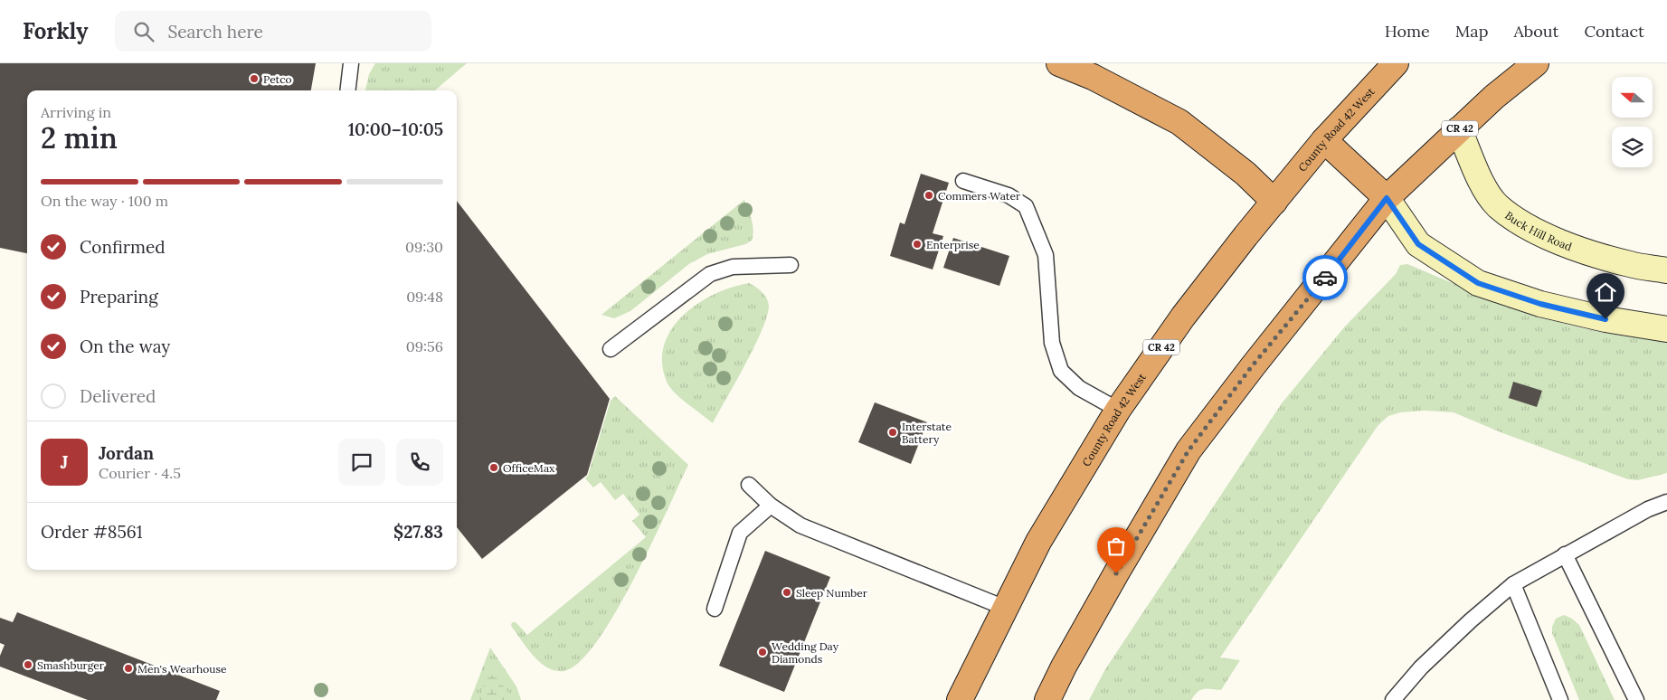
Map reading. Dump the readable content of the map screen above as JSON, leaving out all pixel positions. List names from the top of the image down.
{
  "streets": {
    "highway": ["CR 42", "County Road 42 West"],
    "street": ["Buck Hill Road"]
  },
  "crossings": [
    ["CR 42", "Buck Hill Road"]
  ],
  "places": [
    "Petco",
    "Commers Water",
    "Enterprise",
    "Interstate Battery",
    "OfficeMax",
    "Sleep Number",
    "Wedding Day Diamonds",
    "Smashburger",
    "Men's Wearhouse"
  ],
  "north": "left",
  "page": {
    "header": "Forkly",
    "search": "Search here",
    "nav": [
      "Home",
      "Map",
      "About",
      "Contact"
    ],
    "heading": ["2 min", "Arriving in", "10:00–10:05"],
    "panel": [
      "Jordan",
      "Courier · 4.5",
      "Order #8561",
      "$27.83"
    ],
    "bar": "On the way · 100 m",
    "list": [
      ["Confirmed", "09:30"],
      ["Preparing", "09:48"],
      ["On the way", "09:56"],
      "Delivered"
    ],
    "round": "J"
  }
}
